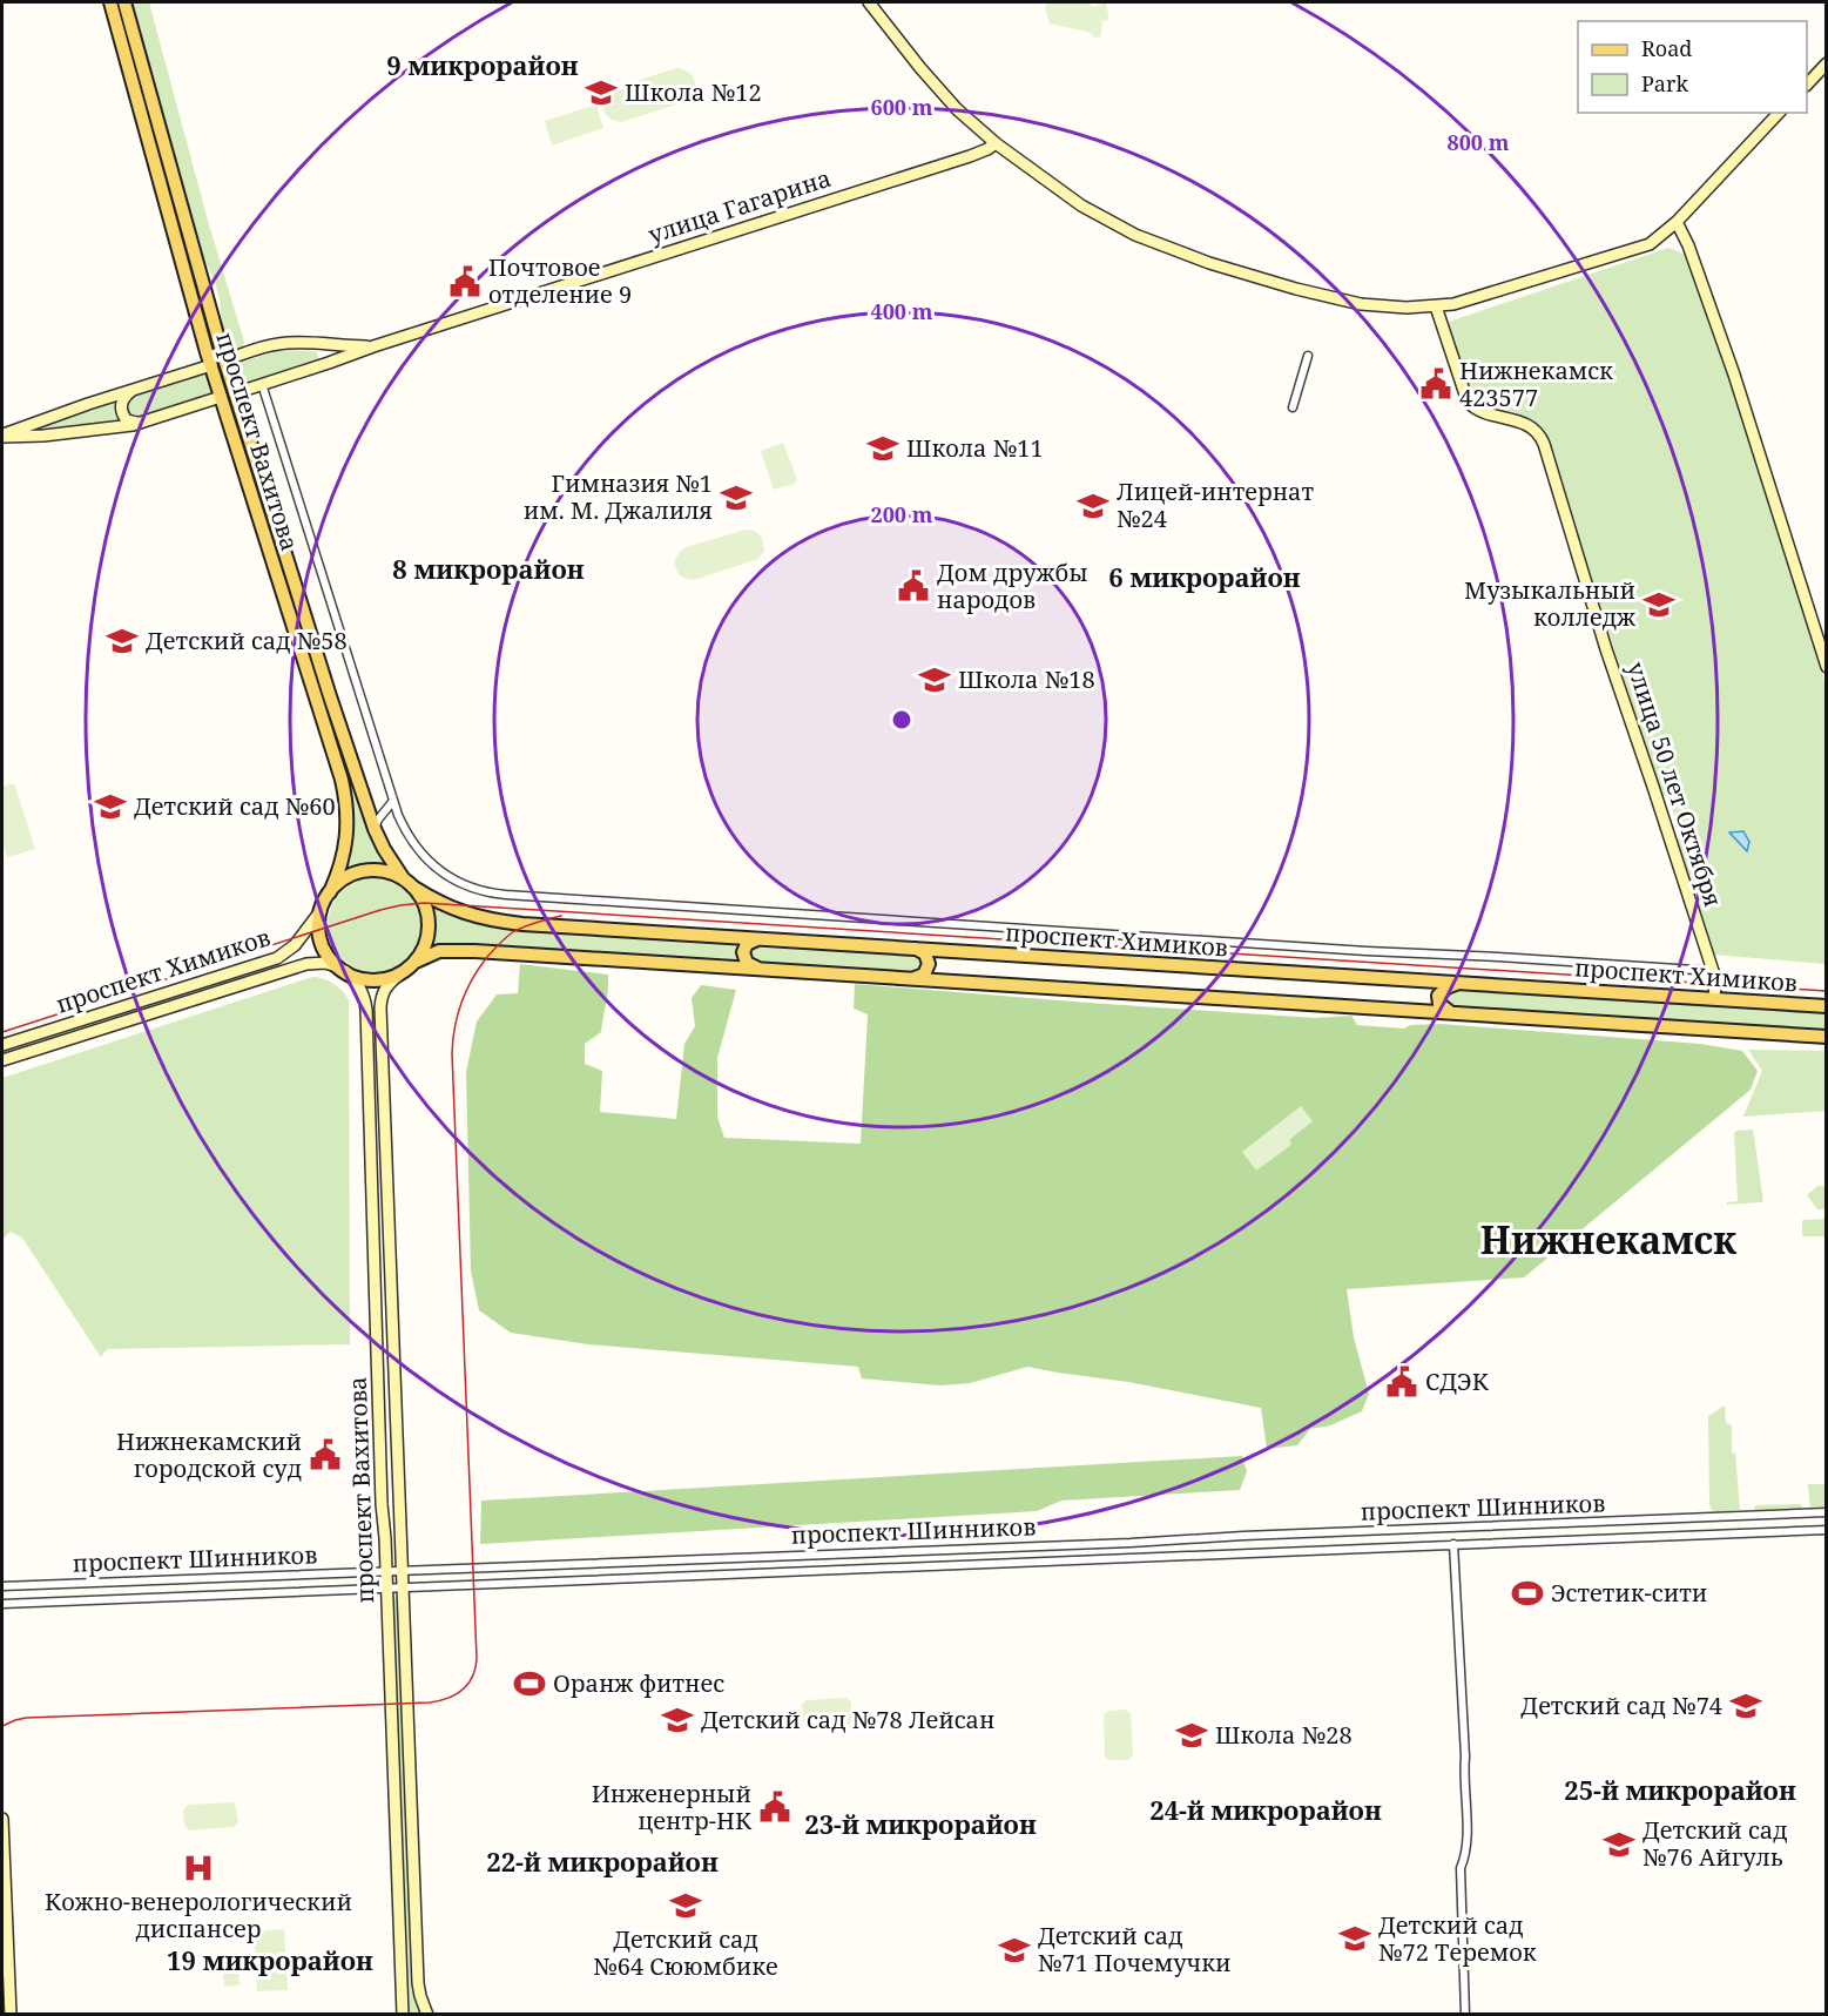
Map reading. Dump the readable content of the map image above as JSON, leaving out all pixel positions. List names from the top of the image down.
{
  "streets": {
    "main road": [
      "улица Гагарина",
      "проспект Вахитова",
      "улица 50 лет Октября",
      "проспект Химиков"
    ],
    "street": ["проспект Шинников"]
  },
  "crossings": [
    ["улица Гагарина", "проспект Вахитова"],
    ["проспект Вахитова", "проспект Химиков"],
    ["проспект Вахитова", "проспект Шинников"],
    ["улица 50 лет Октября", "проспект Химиков"]
  ],
  "districts": [
    "9 микрорайон",
    "8 микрорайон",
    "6 микрорайон",
    "Нижнекамск",
    "25-й микрорайон",
    "24-й микрорайон",
    "23-й микрорайон",
    "22-й микрорайон",
    "19 микрорайон"
  ],
  "places": {
    "school or university": [
      "Школа №12",
      "Школа №11",
      "Гимназия №1 им. М. Джалиля",
      "Лицей-интернат №24",
      "Музыкальный колледж",
      "Детский сад №58",
      "Школа №18",
      "Детский сад №60",
      "Детский сад №74",
      "Детский сад №78 Лейсан",
      "Школа №28",
      "Детский сад №76 Айгуль",
      "Детский сад №64 Сююмбике",
      "Детский сад №72 Теремок",
      "Детский сад №71 Почемучки"
    ],
    "public building": [
      "Почтовое отделение 9",
      "Нижнекамск 423577",
      "Дом дружбы народов",
      "СДЭК",
      "Нижнекамский городской суд",
      "Инженерный центр-НК"
    ],
    "sports": ["Эстетик-сити", "Оранж фитнес"],
    "hospital": ["Кожно-венерологический диспансер"]
  },
  "legend": ["Road", "Park"],
  "rings": [
    "600 m",
    "800 m",
    "400 m",
    "200 m"
  ]
}
